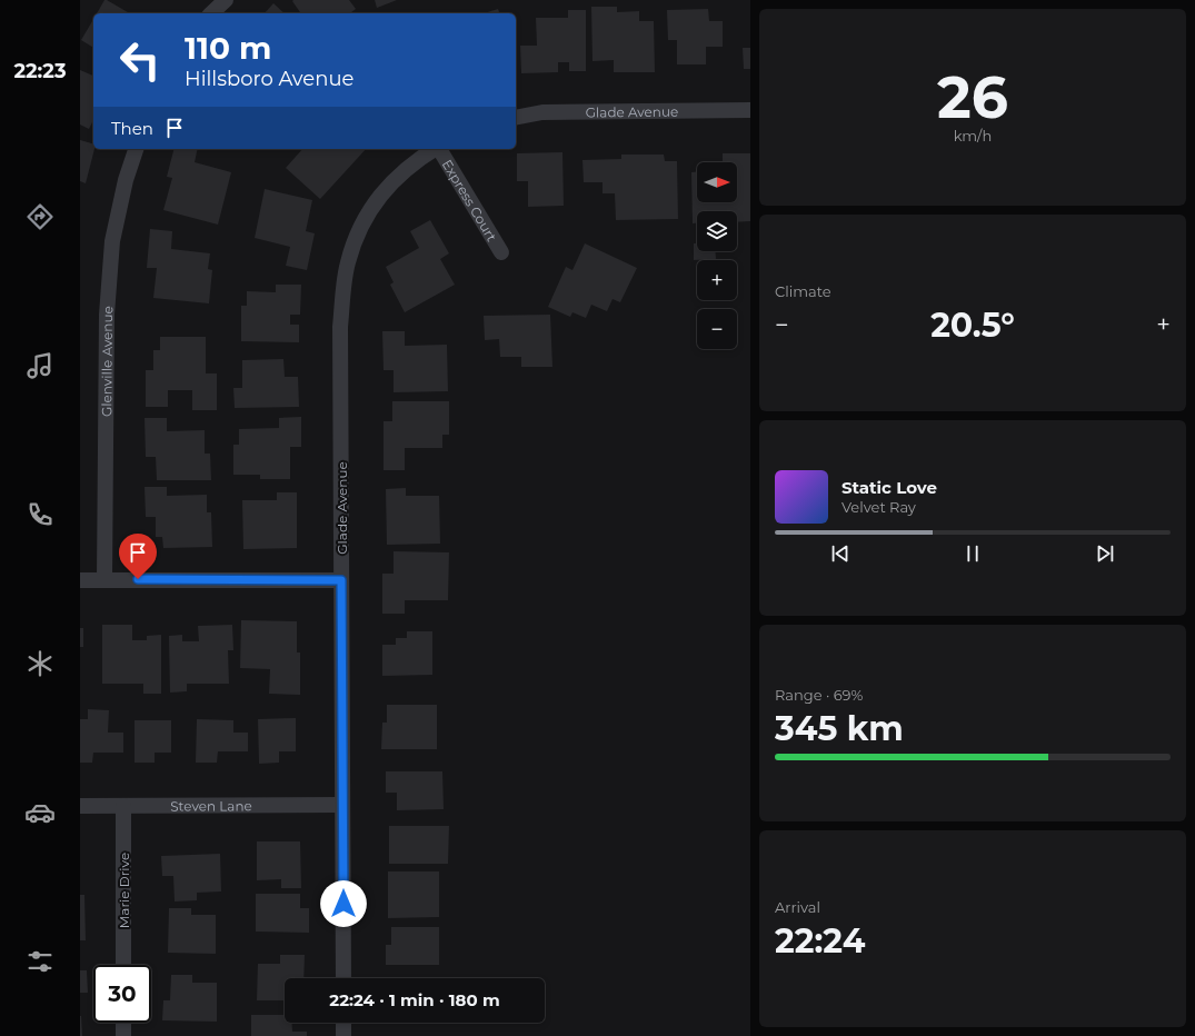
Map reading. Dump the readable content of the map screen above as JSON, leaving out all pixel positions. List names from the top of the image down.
{
  "streets": {
    "street": [
      "Glade Avenue",
      "Express Court",
      "Glenville Avenue",
      "Steven Lane",
      "Marie Drive"
    ]
  },
  "crossings": [
    ["Glade Avenue", "Steven Lane"],
    ["Steven Lane", "Marie Drive"]
  ],
  "north": "right",
  "page": {
    "tabs": "22:23",
    "tile": [
      ["26", "km/h"],
      "Climate",
      ["Range · 69%", "345 km"],
      ["Arrival", "22:24"]
    ],
    "turn": ["110 m", "Hillsboro Avenue"],
    "then": "Then",
    "map_buttons": ["+", "−"],
    "heat": ["−", "20.5°", "+"],
    "song": ["Static Love", "Velvet Ray"],
    "limit": "30",
    "trip": "22:24 · 1 min · 180 m"
  }
}
